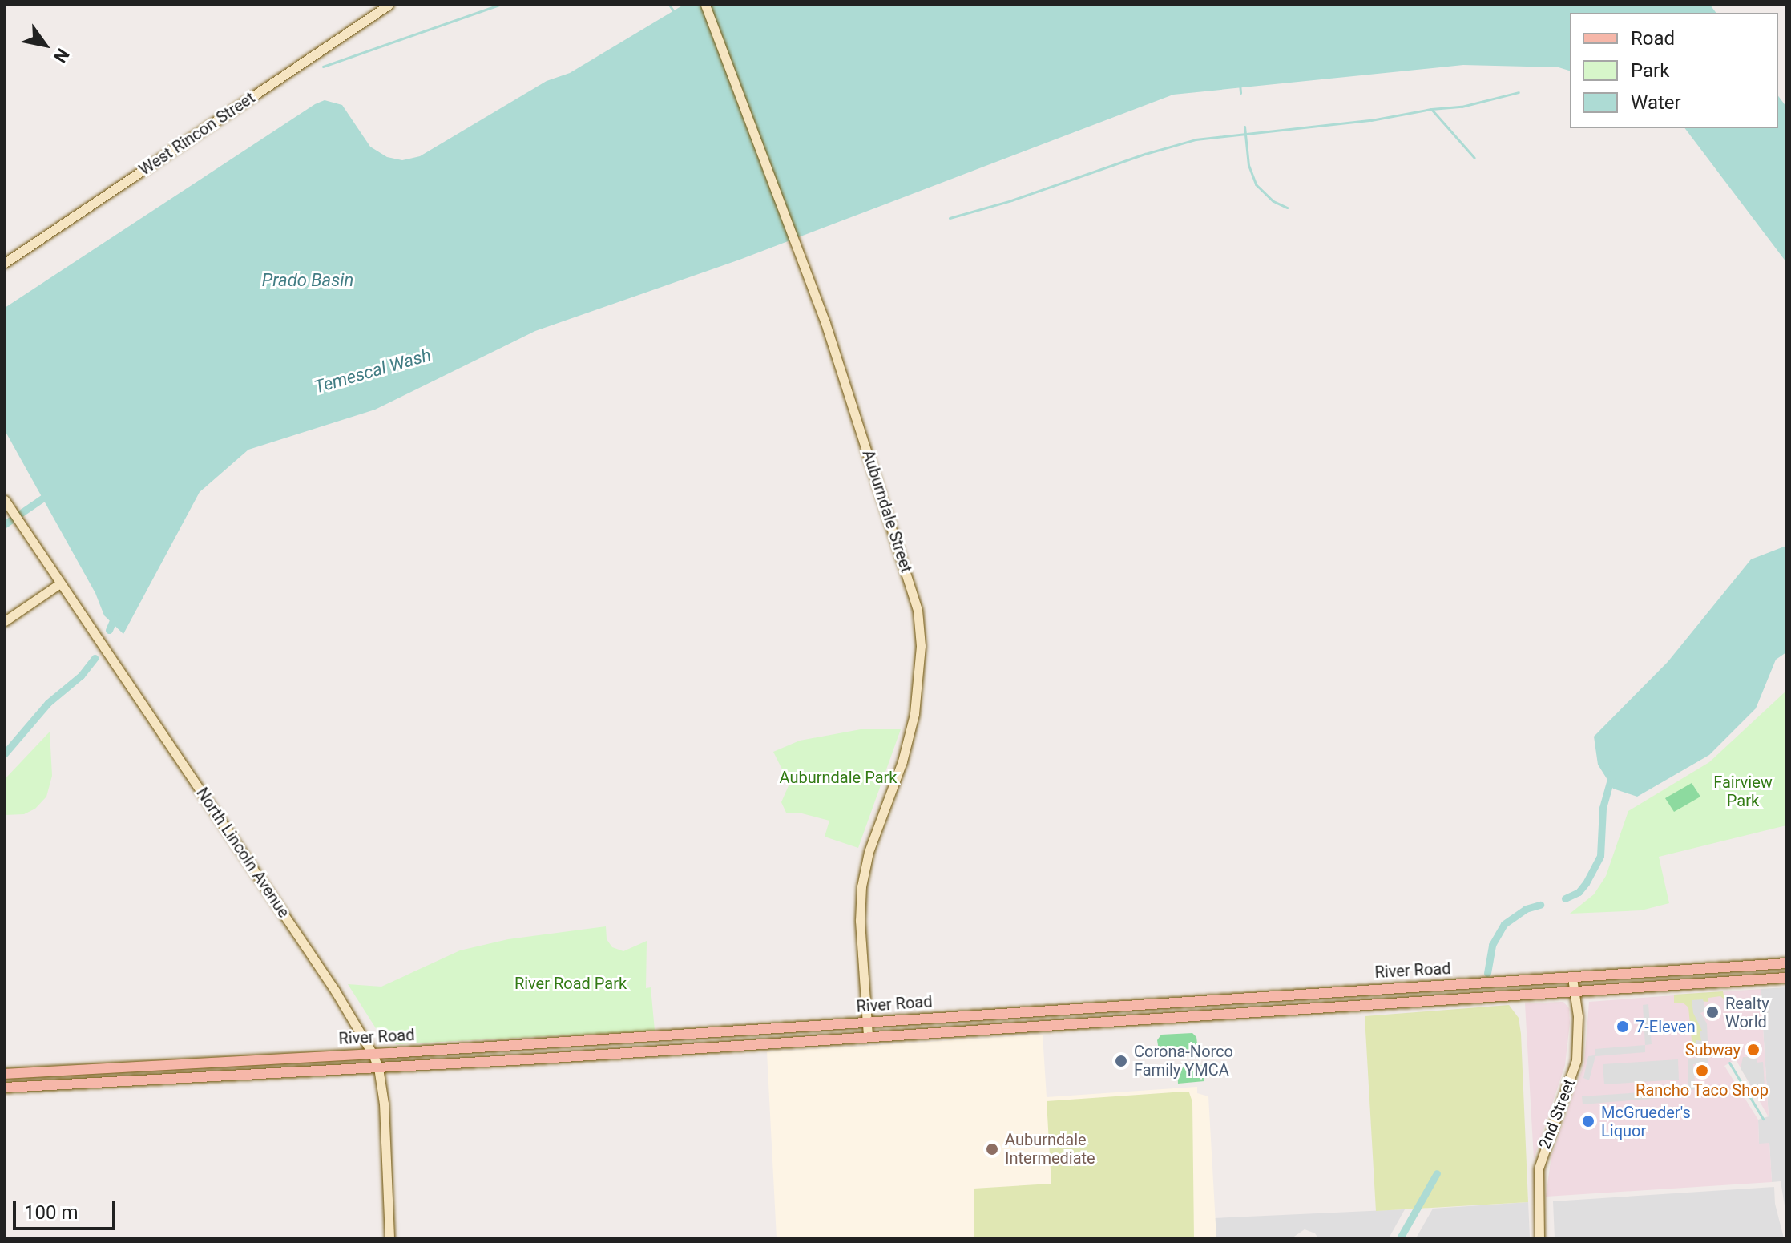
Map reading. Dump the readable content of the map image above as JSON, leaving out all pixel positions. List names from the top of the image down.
{
  "streets": {
    "main road": ["River Road"],
    "street": [
      "West Rincon Street",
      "Auburndale Street",
      "North Lincoln Avenue",
      "2nd Street"
    ]
  },
  "crossings": [
    ["Auburndale Street", "River Road"],
    ["North Lincoln Avenue", "River Road"],
    ["River Road", "2nd Street"]
  ],
  "water": ["Prado Basin", "Temescal Wash"],
  "parks": ["Auburndale Park", "Fairview Park", "River Road Park"],
  "places": [
    "Realty World",
    "7-Eleven",
    "Subway",
    "Corona-Norco Family YMCA",
    "Rancho Taco Shop",
    "McGrueder's Liquor",
    "Auburndale Intermediate"
  ],
  "legend": ["Road", "Park", "Water"],
  "scale_bar": "100 m",
  "north": "bottom right"
}
